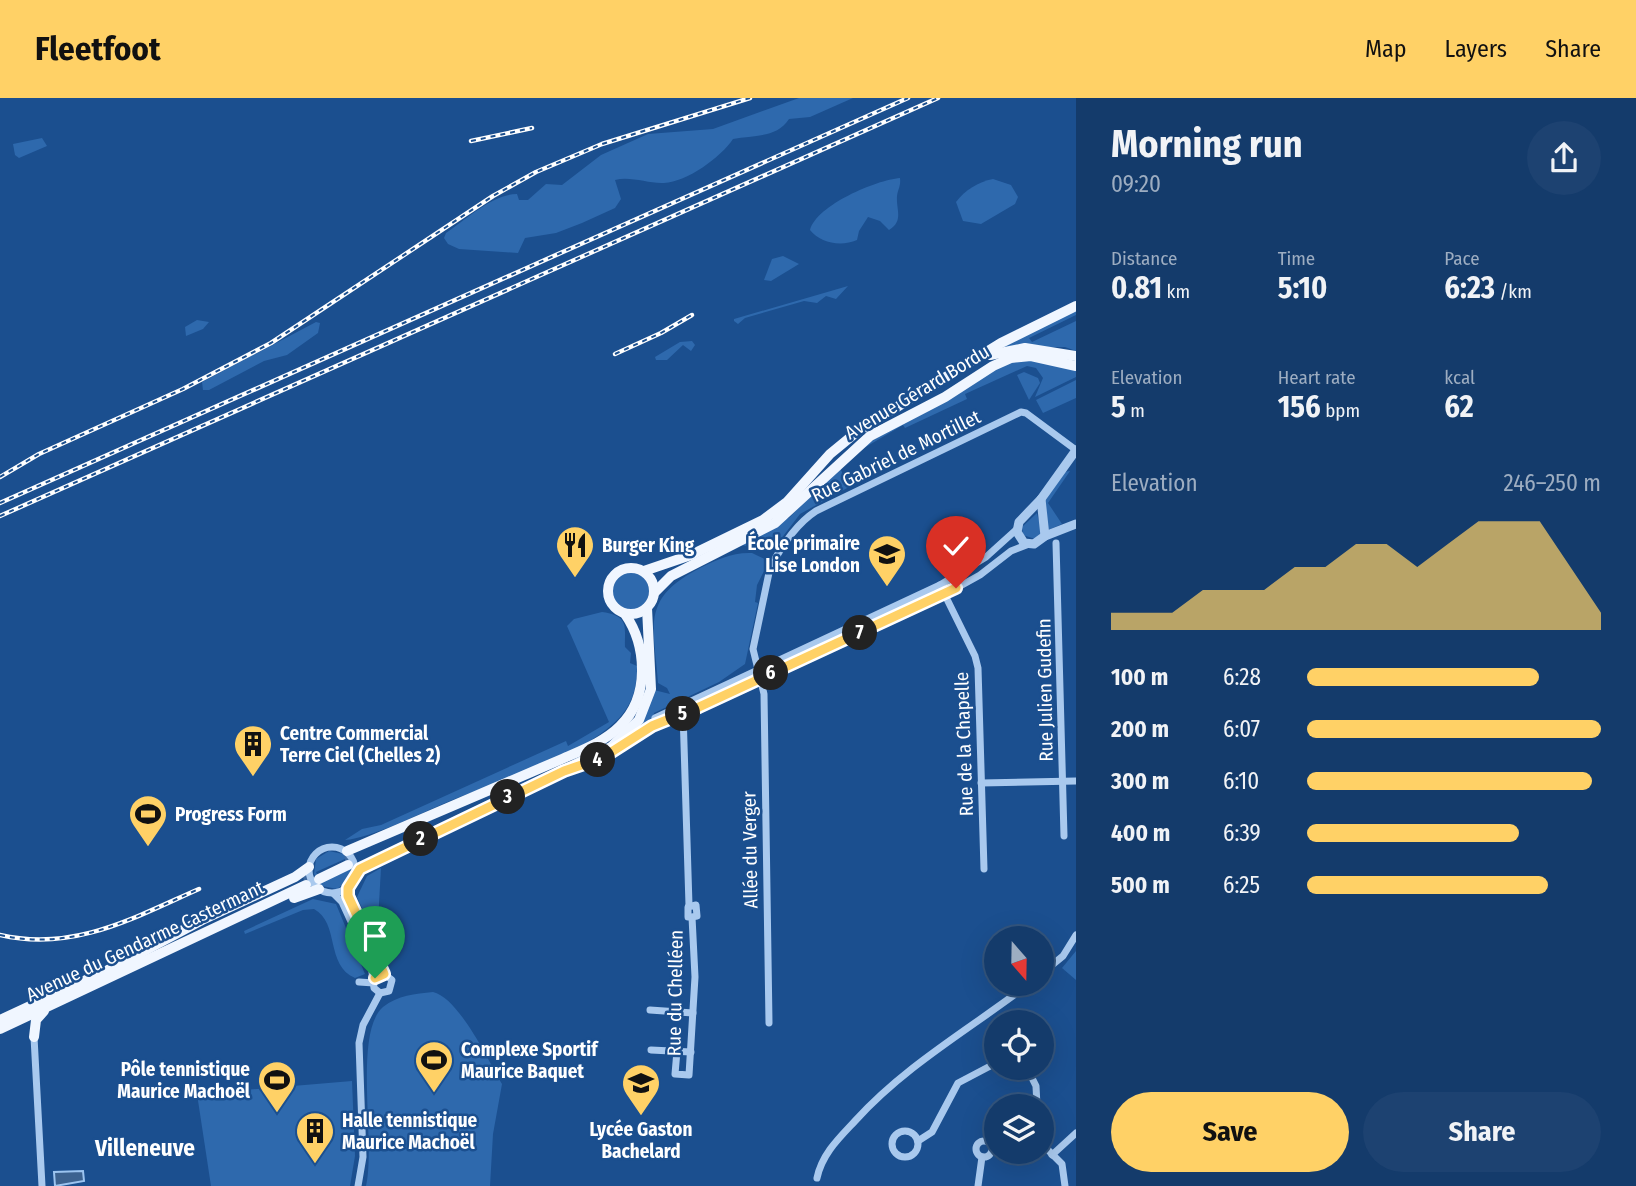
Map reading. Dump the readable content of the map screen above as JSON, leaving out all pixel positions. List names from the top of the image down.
{
  "streets": {
    "main road": ["Avenue Gérard Bordu", "Avenue du Gendarme Castermant"],
    "street": [
      "Rue Gabriel de Mortillet",
      "Rue Julien Gudefin",
      "Rue de la Chapelle",
      "Allée du Verger",
      "Rue du Chelléen"
    ]
  },
  "crossings": [
    ["Rue Gabriel de Mortillet", "Allée du Verger"]
  ],
  "districts": ["Villeneuve"],
  "places": {
    "restaurant": ["Burger King"],
    "school or university": ["École primaire Lise London", "Lycée Gaston Bachelard"],
    "building": ["Centre Commercial Terre Ciel (Chelles 2)", "Halle tennistique Maurice Machoël"],
    "sports": ["Progress Form", "Complexe Sportif Maurice Baquet", "Pôle tennistique Maurice Machoël"]
  },
  "north": "bottom",
  "page": {
    "header": "Fleetfoot",
    "nav": ["Map", "Layers", "Share"],
    "heading": ["Morning run", "09:20"],
    "stats": [
      ["Distance", "0.81 km"],
      ["Time", "5:10"],
      ["Pace", "6:23 /km"],
      ["Elevation", "5 m"],
      ["Heart rate", "156 bpm"],
      ["kcal", "62"]
    ],
    "chart": ["Elevation", "246–250 m"],
    "pins": [
      "7",
      "6",
      "5",
      "4",
      "3",
      "2"
    ],
    "list": [
      {
        "name": "100 m",
        "note": "6:28"
      },
      {
        "name": "200 m",
        "note": "6:07"
      },
      {
        "name": "300 m",
        "note": "6:10"
      },
      {
        "name": "400 m",
        "note": "6:39"
      },
      {
        "name": "500 m",
        "note": "6:25"
      }
    ],
    "buttons": ["Save", "Share"]
  }
}
